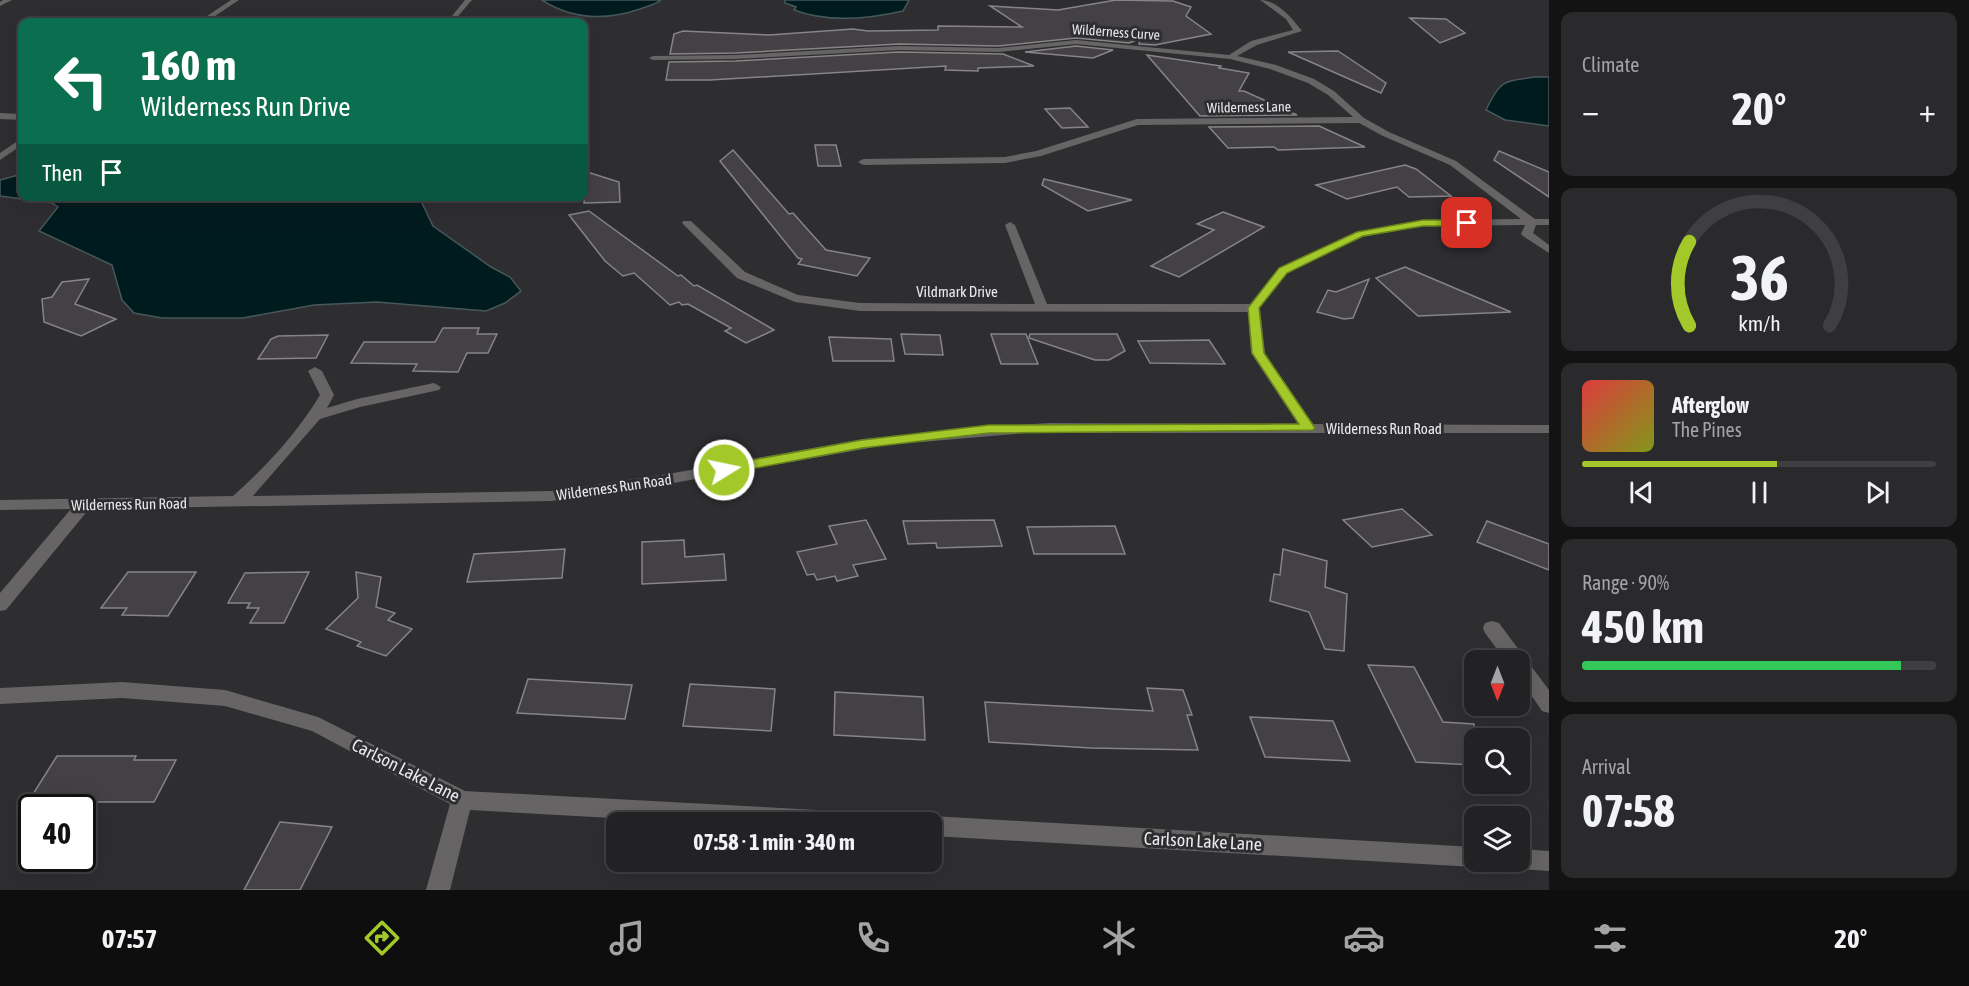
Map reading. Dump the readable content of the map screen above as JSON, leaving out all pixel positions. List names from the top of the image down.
{
  "streets": {
    "street": [
      "Wilderness Curve",
      "Wilderness Lane",
      "Vildmark Drive",
      "Wilderness Run Road",
      "Carlson Lake Lane"
    ]
  },
  "crossings": [
    ["Wilderness Curve", "Wilderness Lane"]
  ],
  "north": "bottom",
  "page": {
    "tile": [
      "Climate",
      ["Range · 90%", "450 km"],
      ["Arrival", "07:58"]
    ],
    "turn": ["160 m", "Wilderness Run Drive"],
    "heat": ["−", "20°", "+"],
    "then": "Then",
    "song": ["Afterglow", "The Pines"],
    "limit": "40",
    "trip": "07:58 · 1 min · 340 m",
    "tabs": ["07:57", "20°"],
    "gauge": ["36", "km/h"]
  }
}
